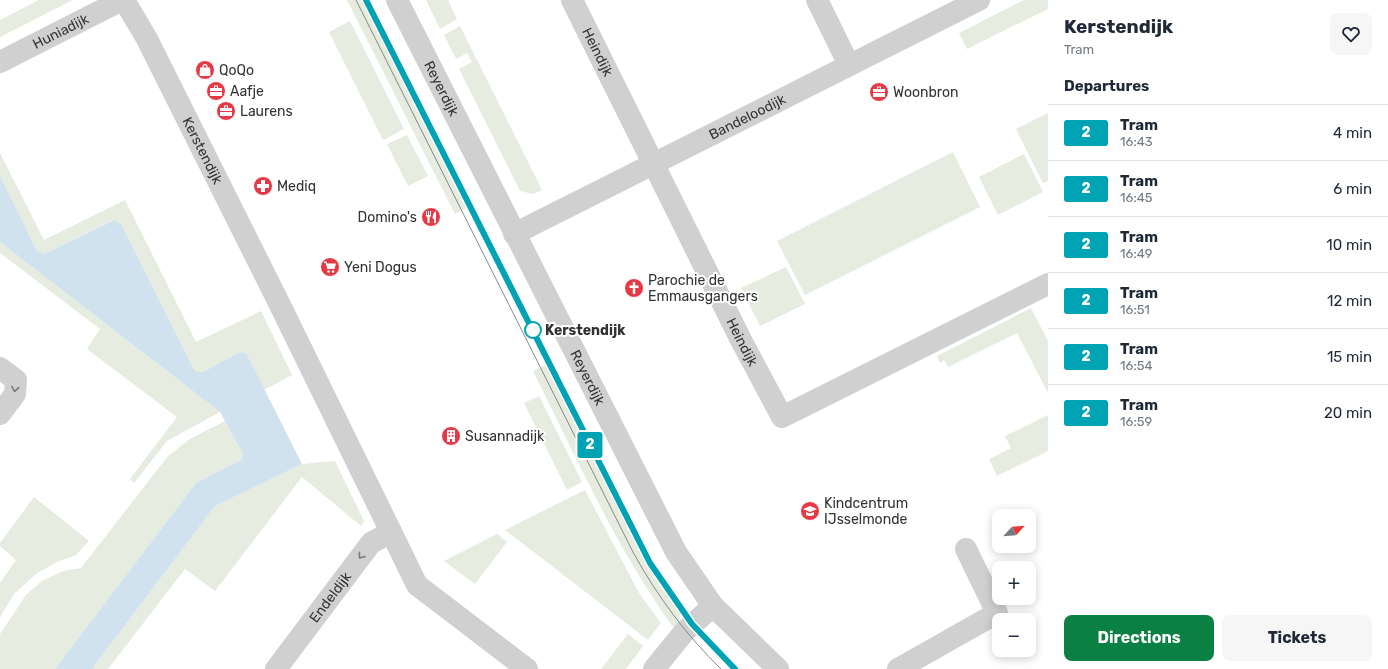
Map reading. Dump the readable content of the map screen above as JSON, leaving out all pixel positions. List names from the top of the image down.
{
  "streets": {
    "street": [
      "Huniadijk",
      "Heindijk",
      "Reyerdijk",
      "Bandeloodijk",
      "Kerstendijk",
      "Endeldijk"
    ]
  },
  "crossings": [
    ["Huniadijk", "Kerstendijk"],
    ["Heindijk", "Bandeloodijk"],
    ["Reyerdijk", "Bandeloodijk"],
    ["Kerstendijk", "Endeldijk"]
  ],
  "one_way": ["Endeldijk"],
  "places": {
    "shop": ["QoQo"],
    "office": ["Aafje", "Woonbron", "Laurens"],
    "pharmacy": ["Mediq"],
    "restaurant": ["Domino's"],
    "supermarket": ["Yeni Dogus"],
    "church": ["Parochie de Emmausgangers"],
    "other": ["Kerstendijk"],
    "building": ["Susannadijk"],
    "school or university": ["Kindcentrum IJsselmonde"]
  },
  "lines": ["tram line 2"],
  "north": "top right",
  "page": {
    "on_map": "2",
    "heading": [
      ["Kerstendijk", "Tram"],
      "Departures"
    ],
    "list": [
      {
        "mark": "2",
        "name": "Tram",
        "note": "16:43",
        "value": "4 min"
      },
      {
        "mark": "2",
        "name": "Tram",
        "note": "16:45",
        "value": "6 min"
      },
      {
        "mark": "2",
        "name": "Tram",
        "note": "16:49",
        "value": "10 min"
      },
      {
        "mark": "2",
        "name": "Tram",
        "note": "16:51",
        "value": "12 min"
      },
      {
        "mark": "2",
        "name": "Tram",
        "note": "16:54",
        "value": "15 min"
      },
      {
        "mark": "2",
        "name": "Tram",
        "note": "16:59",
        "value": "20 min"
      }
    ],
    "map_buttons": ["+", "−"],
    "buttons": ["Directions", "Tickets"]
  }
}
